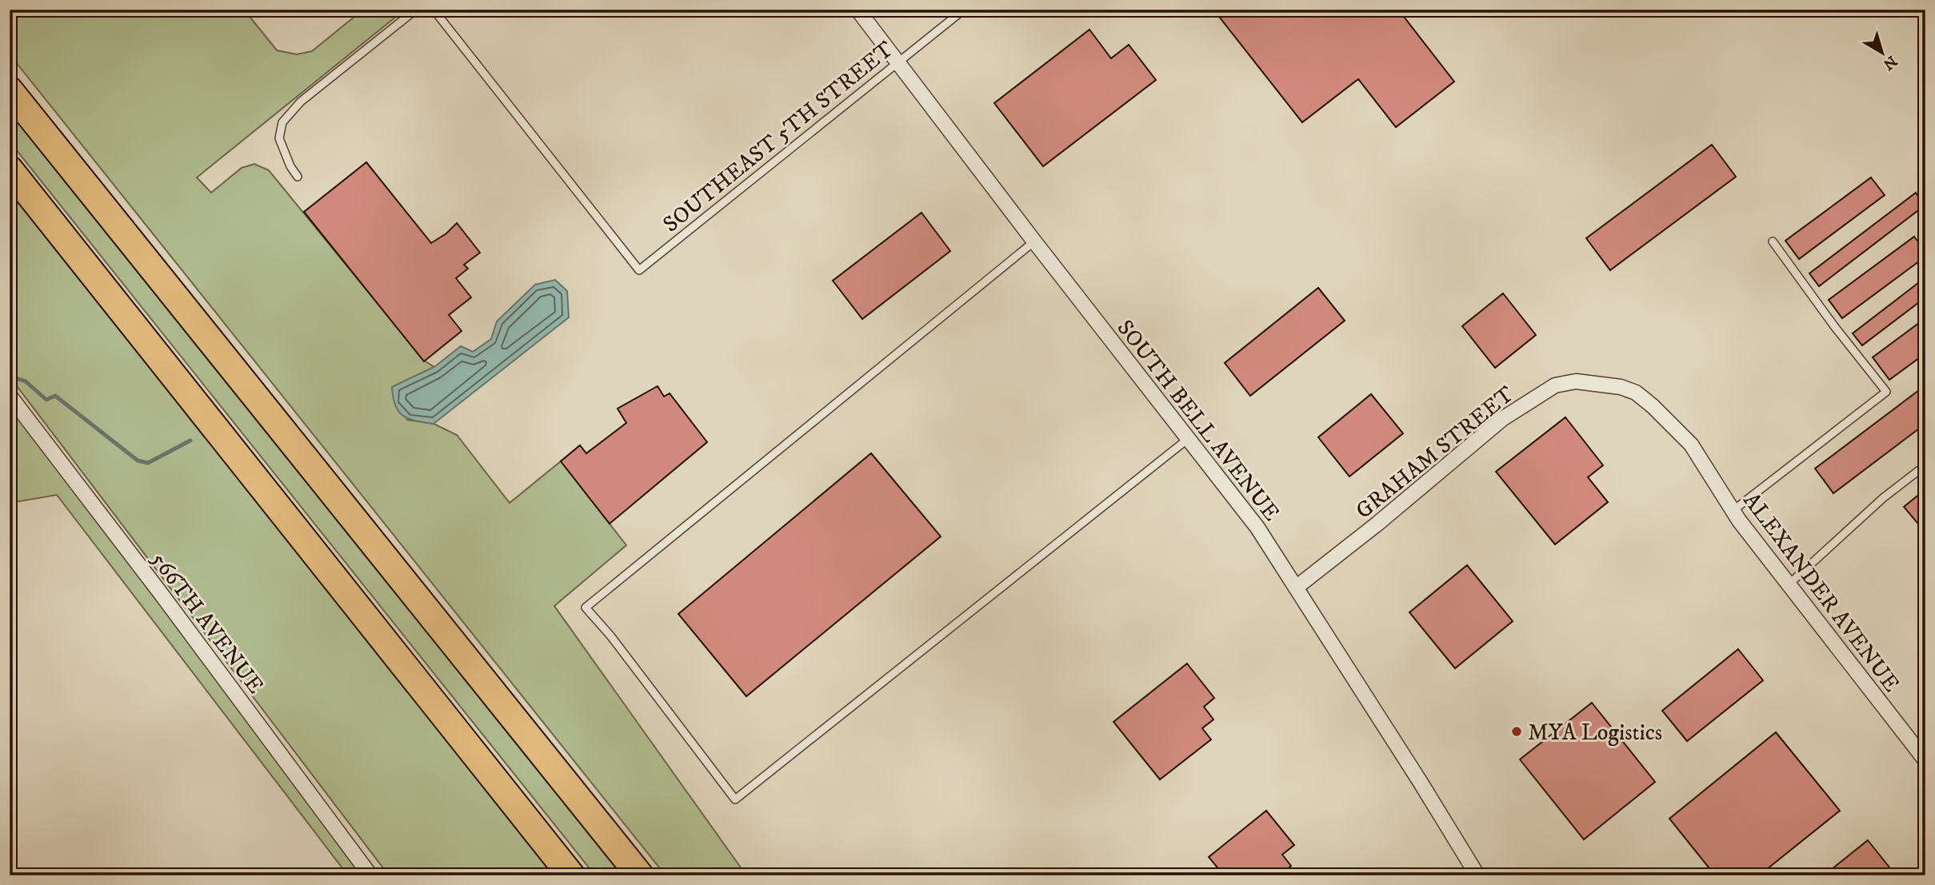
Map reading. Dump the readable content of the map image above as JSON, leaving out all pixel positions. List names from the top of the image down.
{
  "streets": {
    "street": [
      "SOUTH BELL AVENUE",
      "GRAHAM STREET",
      "ALEXANDER AVENUE",
      "566TH AVENUE"
    ],
    "lane": ["SOUTHEAST 5TH STREET"]
  },
  "crossings": [
    ["SOUTHEAST 5TH STREET", "SOUTH BELL AVENUE"],
    ["SOUTH BELL AVENUE", "GRAHAM STREET"],
    ["GRAHAM STREET", "ALEXANDER AVENUE"]
  ],
  "places": ["MYA Logistics"],
  "north": "bottom right"
}
